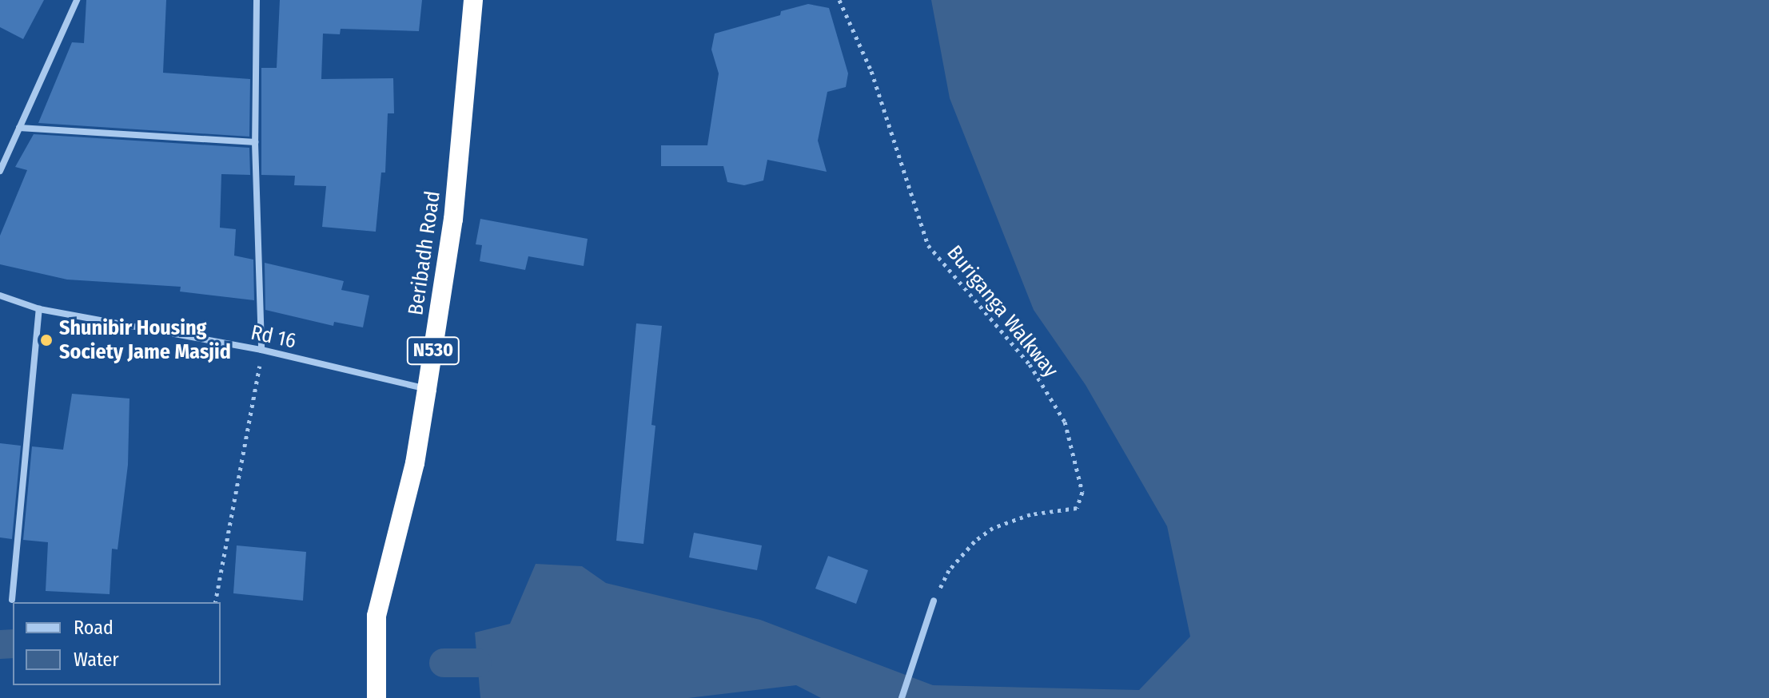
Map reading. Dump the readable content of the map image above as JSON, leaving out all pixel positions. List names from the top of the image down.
{
  "streets": {
    "highway": ["Beribadh Road", "N530"],
    "street": ["Rd 16"],
    "path": ["Buriganga Walkway"]
  },
  "crossings": [
    ["Beribadh Road", "Rd 16"]
  ],
  "places": ["Shunibir Housing Society Jame Masjid"],
  "legend": ["Road", "Water"]
}
